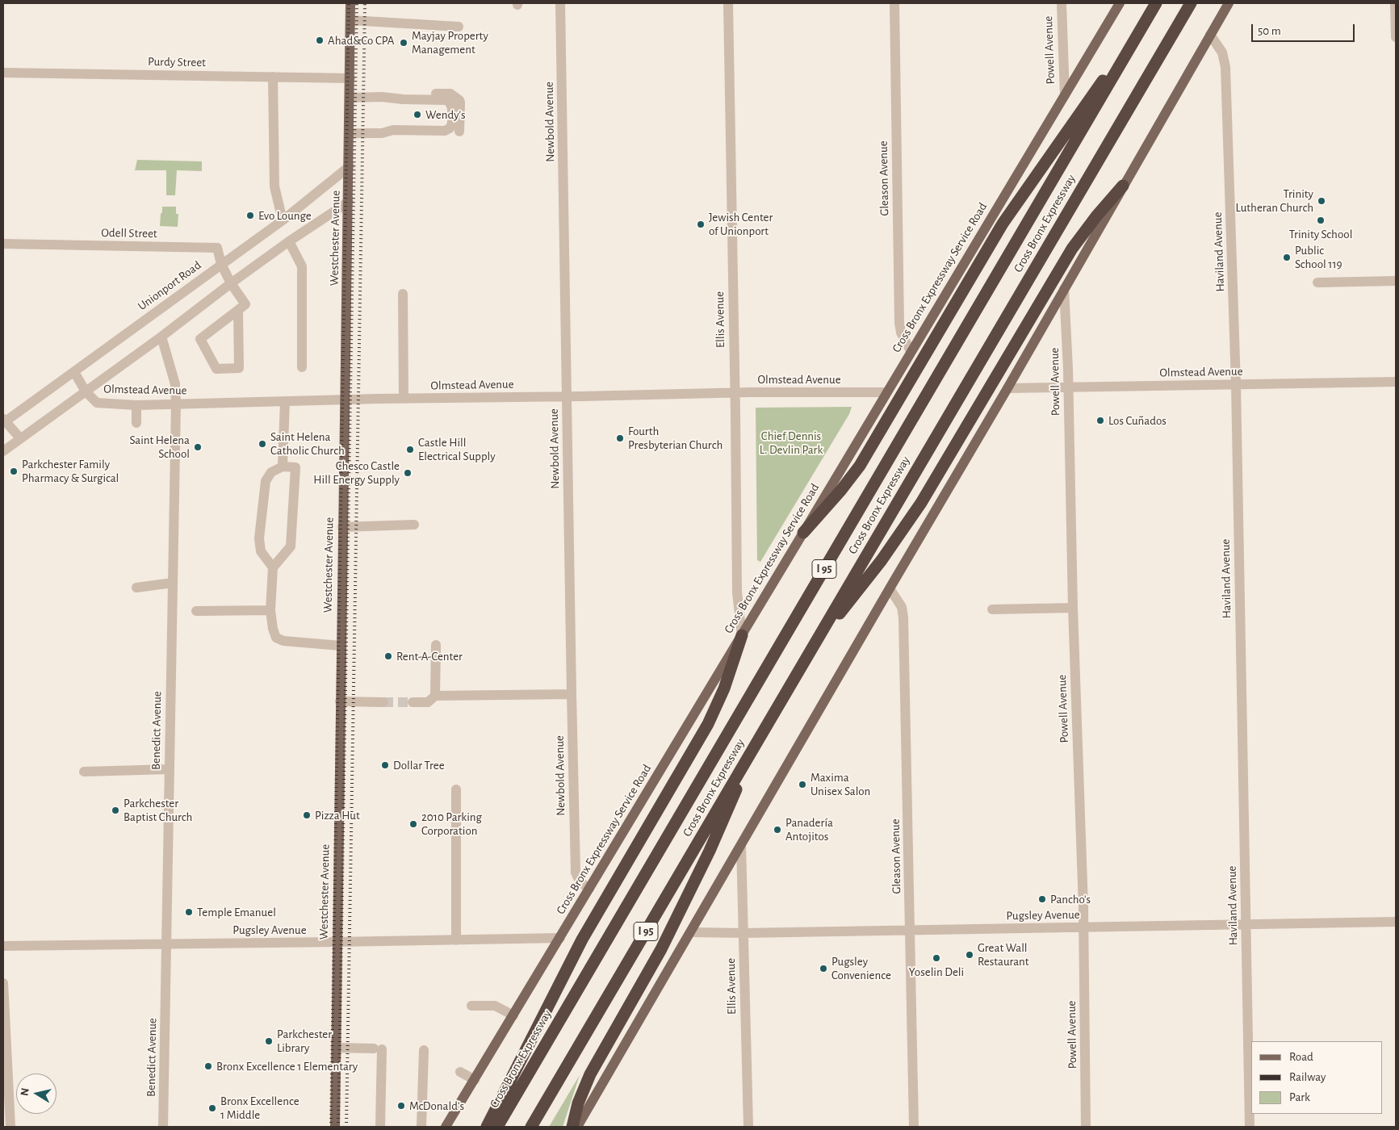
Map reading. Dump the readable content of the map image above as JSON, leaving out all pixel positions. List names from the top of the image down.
{
  "streets": {
    "highway": ["Cross Bronx Expressway", "I 95"],
    "main road": ["Westchester Avenue", "Cross Bronx Expressway Service Road"],
    "street": [
      "Powell Avenue",
      "Purdy Street",
      "Newbold Avenue",
      "Gleason Avenue",
      "Odell Street",
      "Haviland Avenue",
      "Unionport Road",
      "Ellis Avenue",
      "Olmstead Avenue",
      "Benedict Avenue",
      "Pugsley Avenue"
    ]
  },
  "crossings": [
    ["Powell Avenue", "Cross Bronx Expressway Service Road"],
    ["Powell Avenue", "Olmstead Avenue"],
    ["Powell Avenue", "Pugsley Avenue"],
    ["Purdy Street", "Westchester Avenue"],
    ["Newbold Avenue", "Cross Bronx Expressway Service Road"],
    ["Newbold Avenue", "Olmstead Avenue"],
    ["Gleason Avenue", "Cross Bronx Expressway Service Road"],
    ["Gleason Avenue", "Pugsley Avenue"],
    ["Odell Street", "Unionport Road"],
    ["Westchester Avenue", "Unionport Road"],
    ["Westchester Avenue", "Olmstead Avenue"],
    ["Westchester Avenue", "Pugsley Avenue"],
    ["Haviland Avenue", "Olmstead Avenue"],
    ["Haviland Avenue", "Pugsley Avenue"],
    ["Cross Bronx Expressway Service Road", "Ellis Avenue"],
    ["Cross Bronx Expressway Service Road", "Olmstead Avenue"],
    ["Cross Bronx Expressway Service Road", "Pugsley Avenue"],
    ["Unionport Road", "Olmstead Avenue"],
    ["Ellis Avenue", "Olmstead Avenue"],
    ["Ellis Avenue", "Pugsley Avenue"],
    ["Olmstead Avenue", "Benedict Avenue"],
    ["Benedict Avenue", "Pugsley Avenue"]
  ],
  "parks": ["Chief Dennis L. Devlin Park"],
  "places": [
    "Ahad&Co CPA",
    "Mayjay Property Management",
    "Wendy's",
    "Trinity Lutheran Church",
    "Evo Lounge",
    "Trinity School",
    "Jewish Center of Unionport",
    "Public School 119",
    "Los Cuñados",
    "Fourth Presbyterian Church",
    "Saint Helena Catholic Church",
    "Saint Helena School",
    "Castle Hill Electrical Supply",
    "Parkchester Family Pharmacy & Surgical",
    "Chesco Castle Hill Energy Supply",
    "Rent-A-Center",
    "Dollar Tree",
    "Maxima Unisex Salon",
    "Parkchester Baptist Church",
    "Pizza Hut",
    "2010 Parking Corporation",
    "Panadería Antojitos",
    "Pancho's",
    "Temple Emanuel",
    "Great Wall Restaurant",
    "Yoselin Deli",
    "Pugsley Convenience",
    "Parkchester Library",
    "Bronx Excellence 1 Elementary",
    "McDonald's",
    "Bronx Excellence 1 Middle"
  ],
  "legend": ["Road", "Railway", "Park"],
  "scale_bar": "50 m",
  "north": "left"
}
